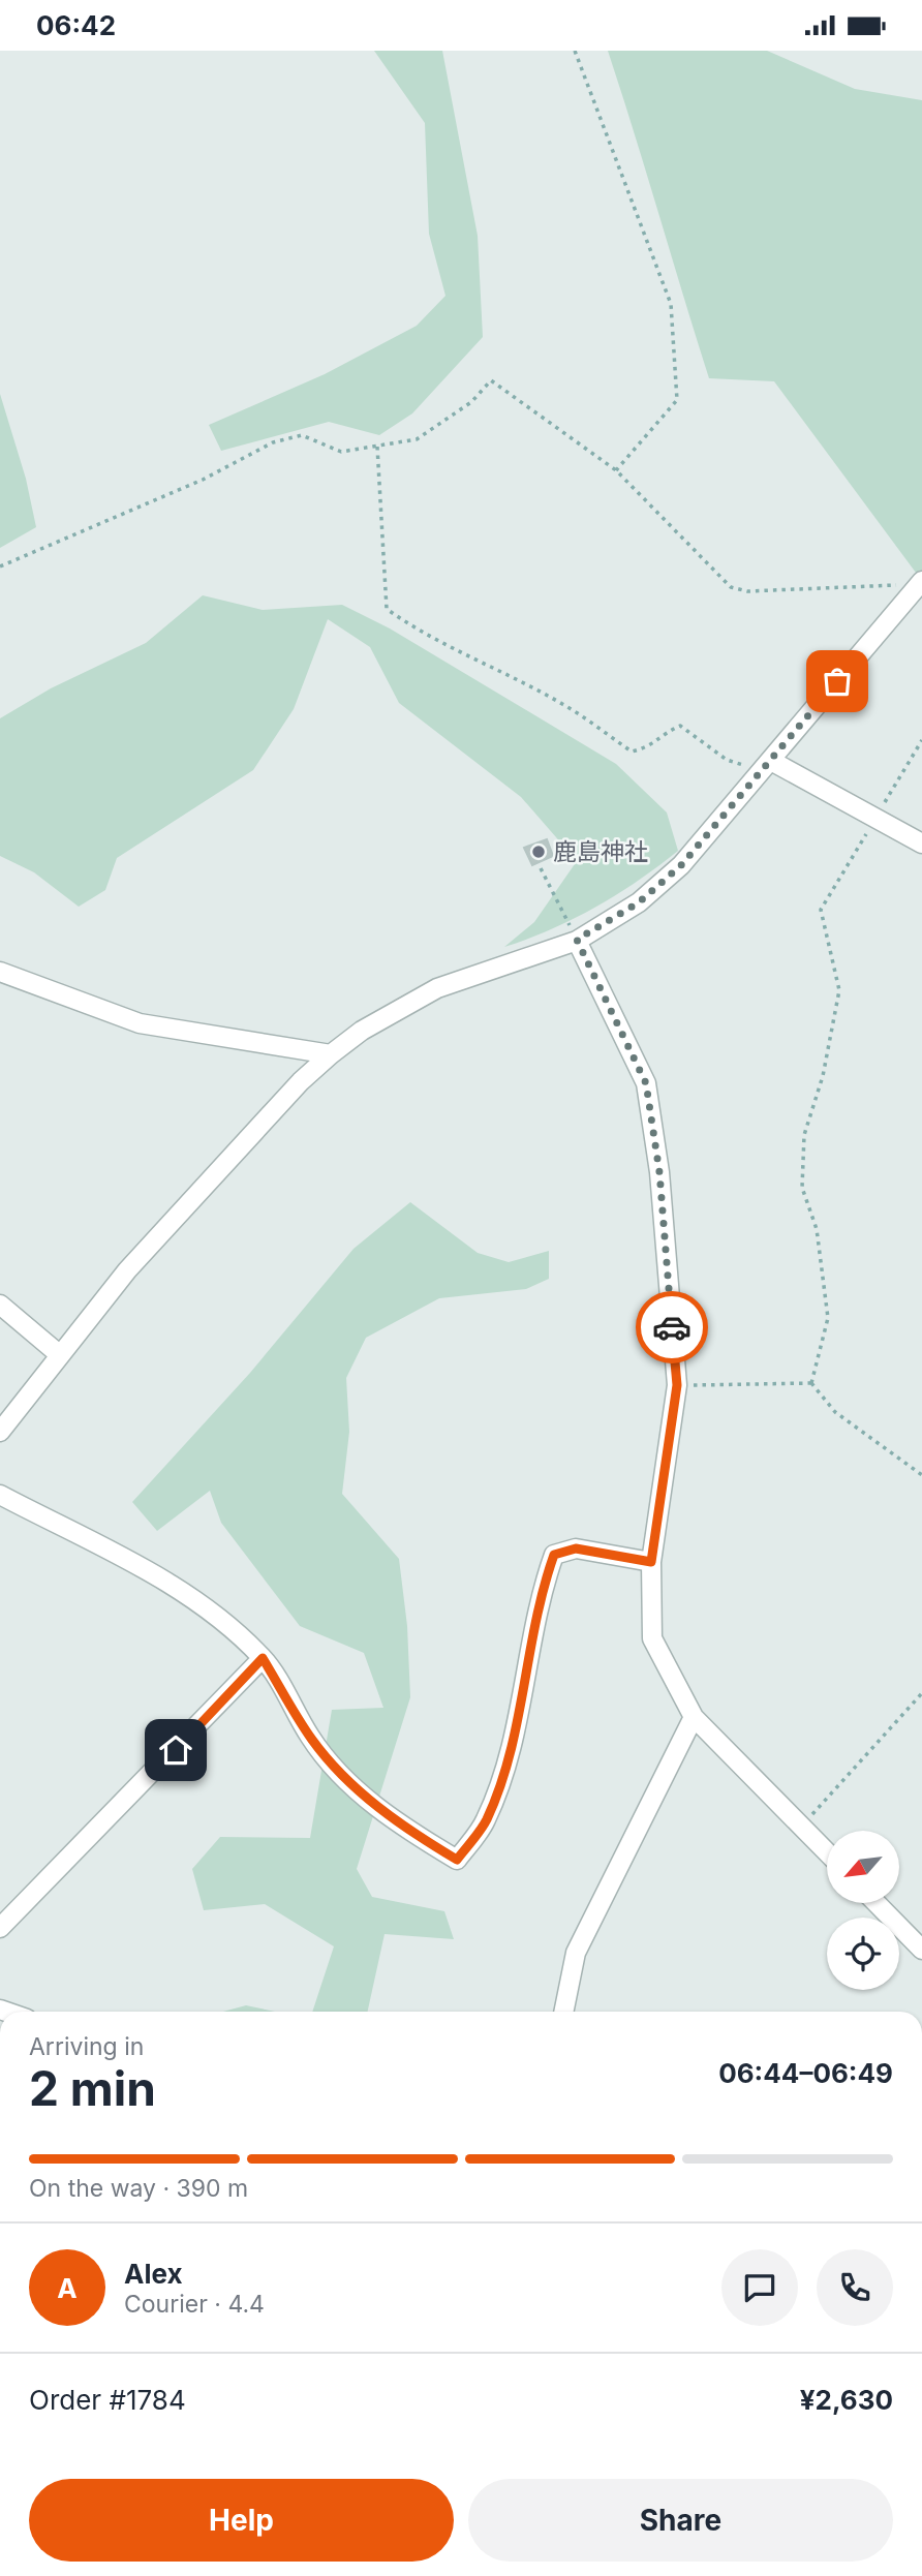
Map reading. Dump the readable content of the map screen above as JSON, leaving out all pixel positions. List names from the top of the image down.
{
  "places": ["鹿島神社"],
  "north": "bottom left",
  "page": {
    "status": "06:42",
    "heading": ["2 min", "Arriving in", "06:44–06:49"],
    "panel": [
      "Alex",
      "Courier · 4.4",
      "Order #1784",
      "¥2,630"
    ],
    "bar": "On the way · 390 m",
    "round": "A",
    "buttons": ["Help", "Share"]
  }
}
